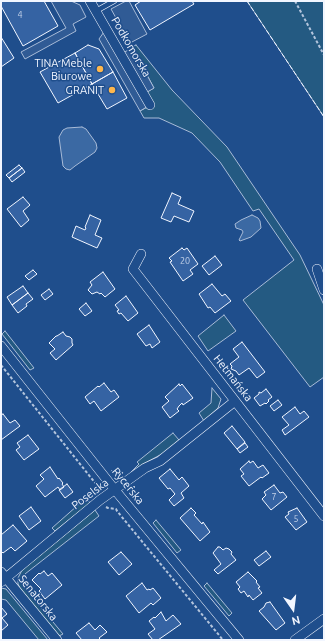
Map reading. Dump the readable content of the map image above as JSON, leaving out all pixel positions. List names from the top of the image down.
{
  "streets": {
    "street": [
      "Podkomorska",
      "Hetmańska",
      "Rycerska",
      "Poselska",
      "Senatorska"
    ]
  },
  "crossings": [
    ["Hetmańska", "Poselska"],
    ["Rycerska", "Poselska"],
    ["Poselska", "Senatorska"]
  ],
  "places": ["TINA Meble Biurowe", "GRANIT"],
  "house_numbers": [
    "4",
    "20",
    "7",
    "5"
  ],
  "north": "bottom"
}
